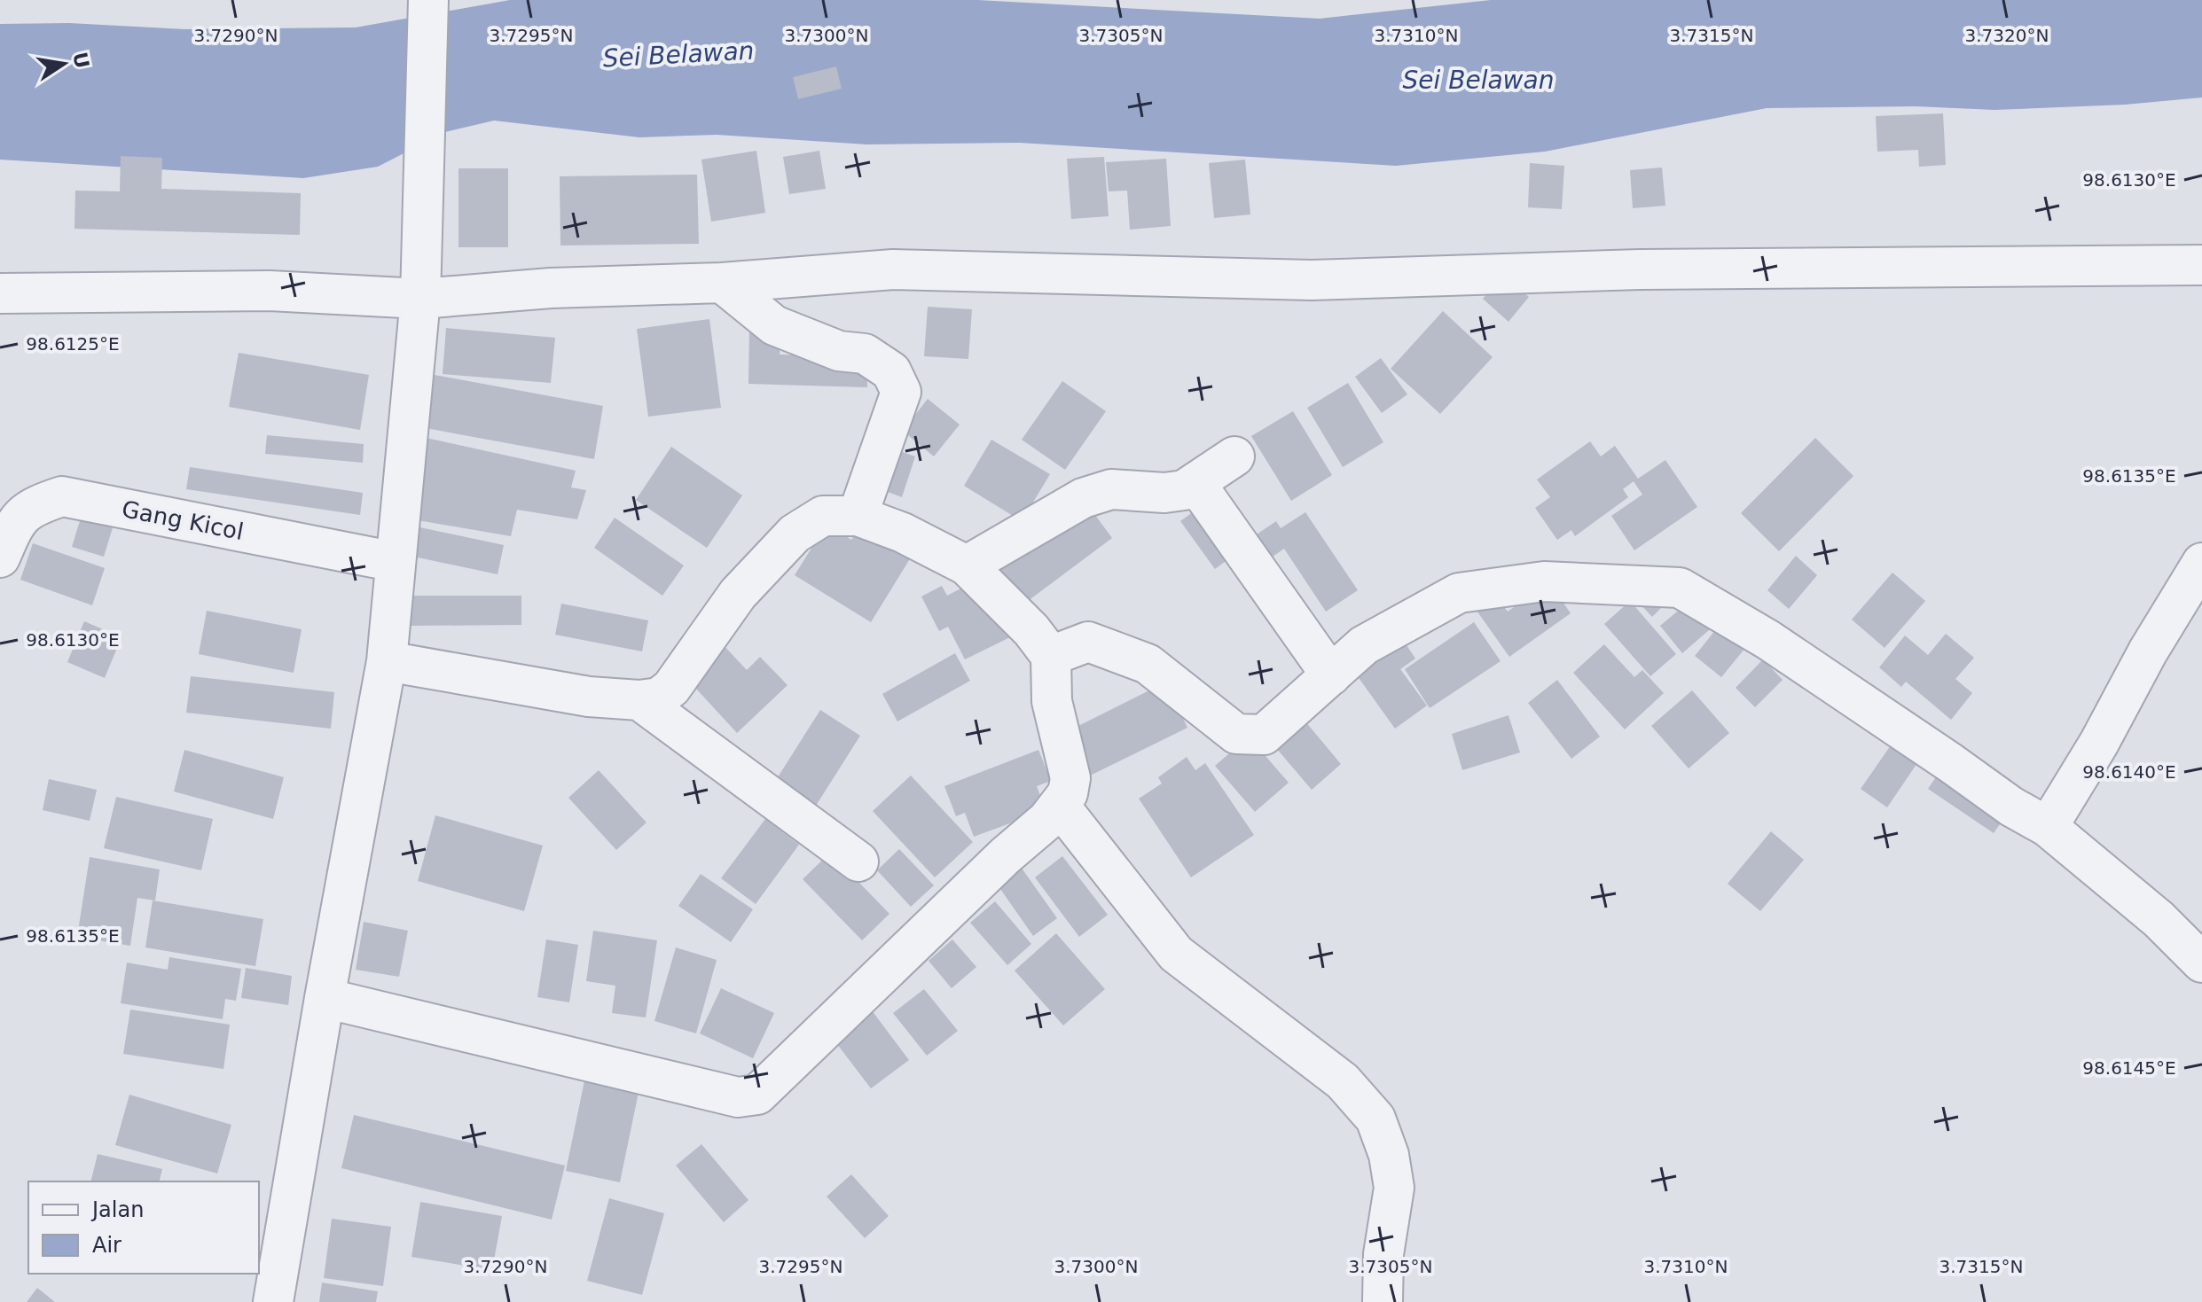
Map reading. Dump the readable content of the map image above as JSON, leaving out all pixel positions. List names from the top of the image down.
{
  "streets": {
    "street": ["Gang Kicol"]
  },
  "water": ["Sei Belawan"],
  "legend": ["Jalan", "Air"],
  "north": "right",
  "coordinates": [
    "3.7290°N",
    "3.7295°N",
    "3.7300°N",
    "3.7305°N",
    "3.7310°N",
    "3.7315°N",
    "3.7320°N",
    "98.6130°E",
    "98.6125°E",
    "98.6135°E",
    "98.6140°E",
    "98.6145°E"
  ]
}
